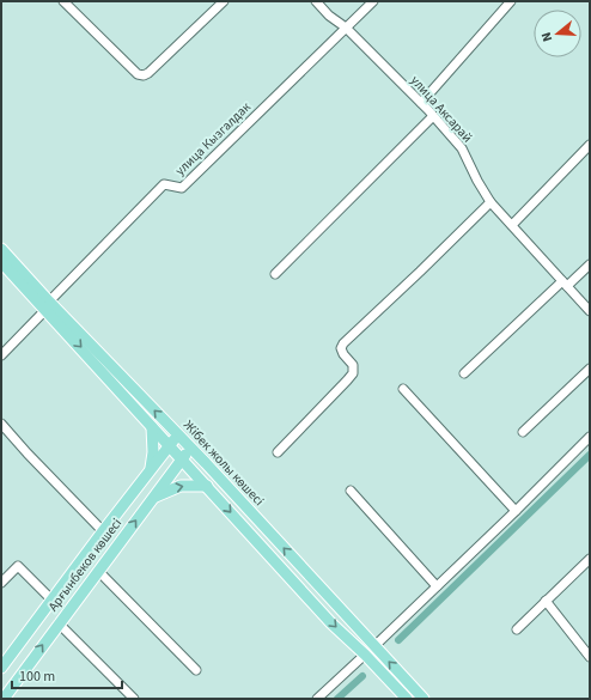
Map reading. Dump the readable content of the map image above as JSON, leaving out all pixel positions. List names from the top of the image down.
{
  "streets": {
    "main road": ["Жібек жолы көшесі", "Арғынбеков көшесі"],
    "street": ["улица Аксарай", "улица Кызгалдак"]
  },
  "crossings": [
    ["улица Аксарай", "улица Кызгалдак"],
    ["улица Кызгалдак", "Жібек жолы көшесі"],
    ["Жібек жолы көшесі", "Арғынбеков көшесі"]
  ],
  "scale_bar": "100 m",
  "north": "left"
}
